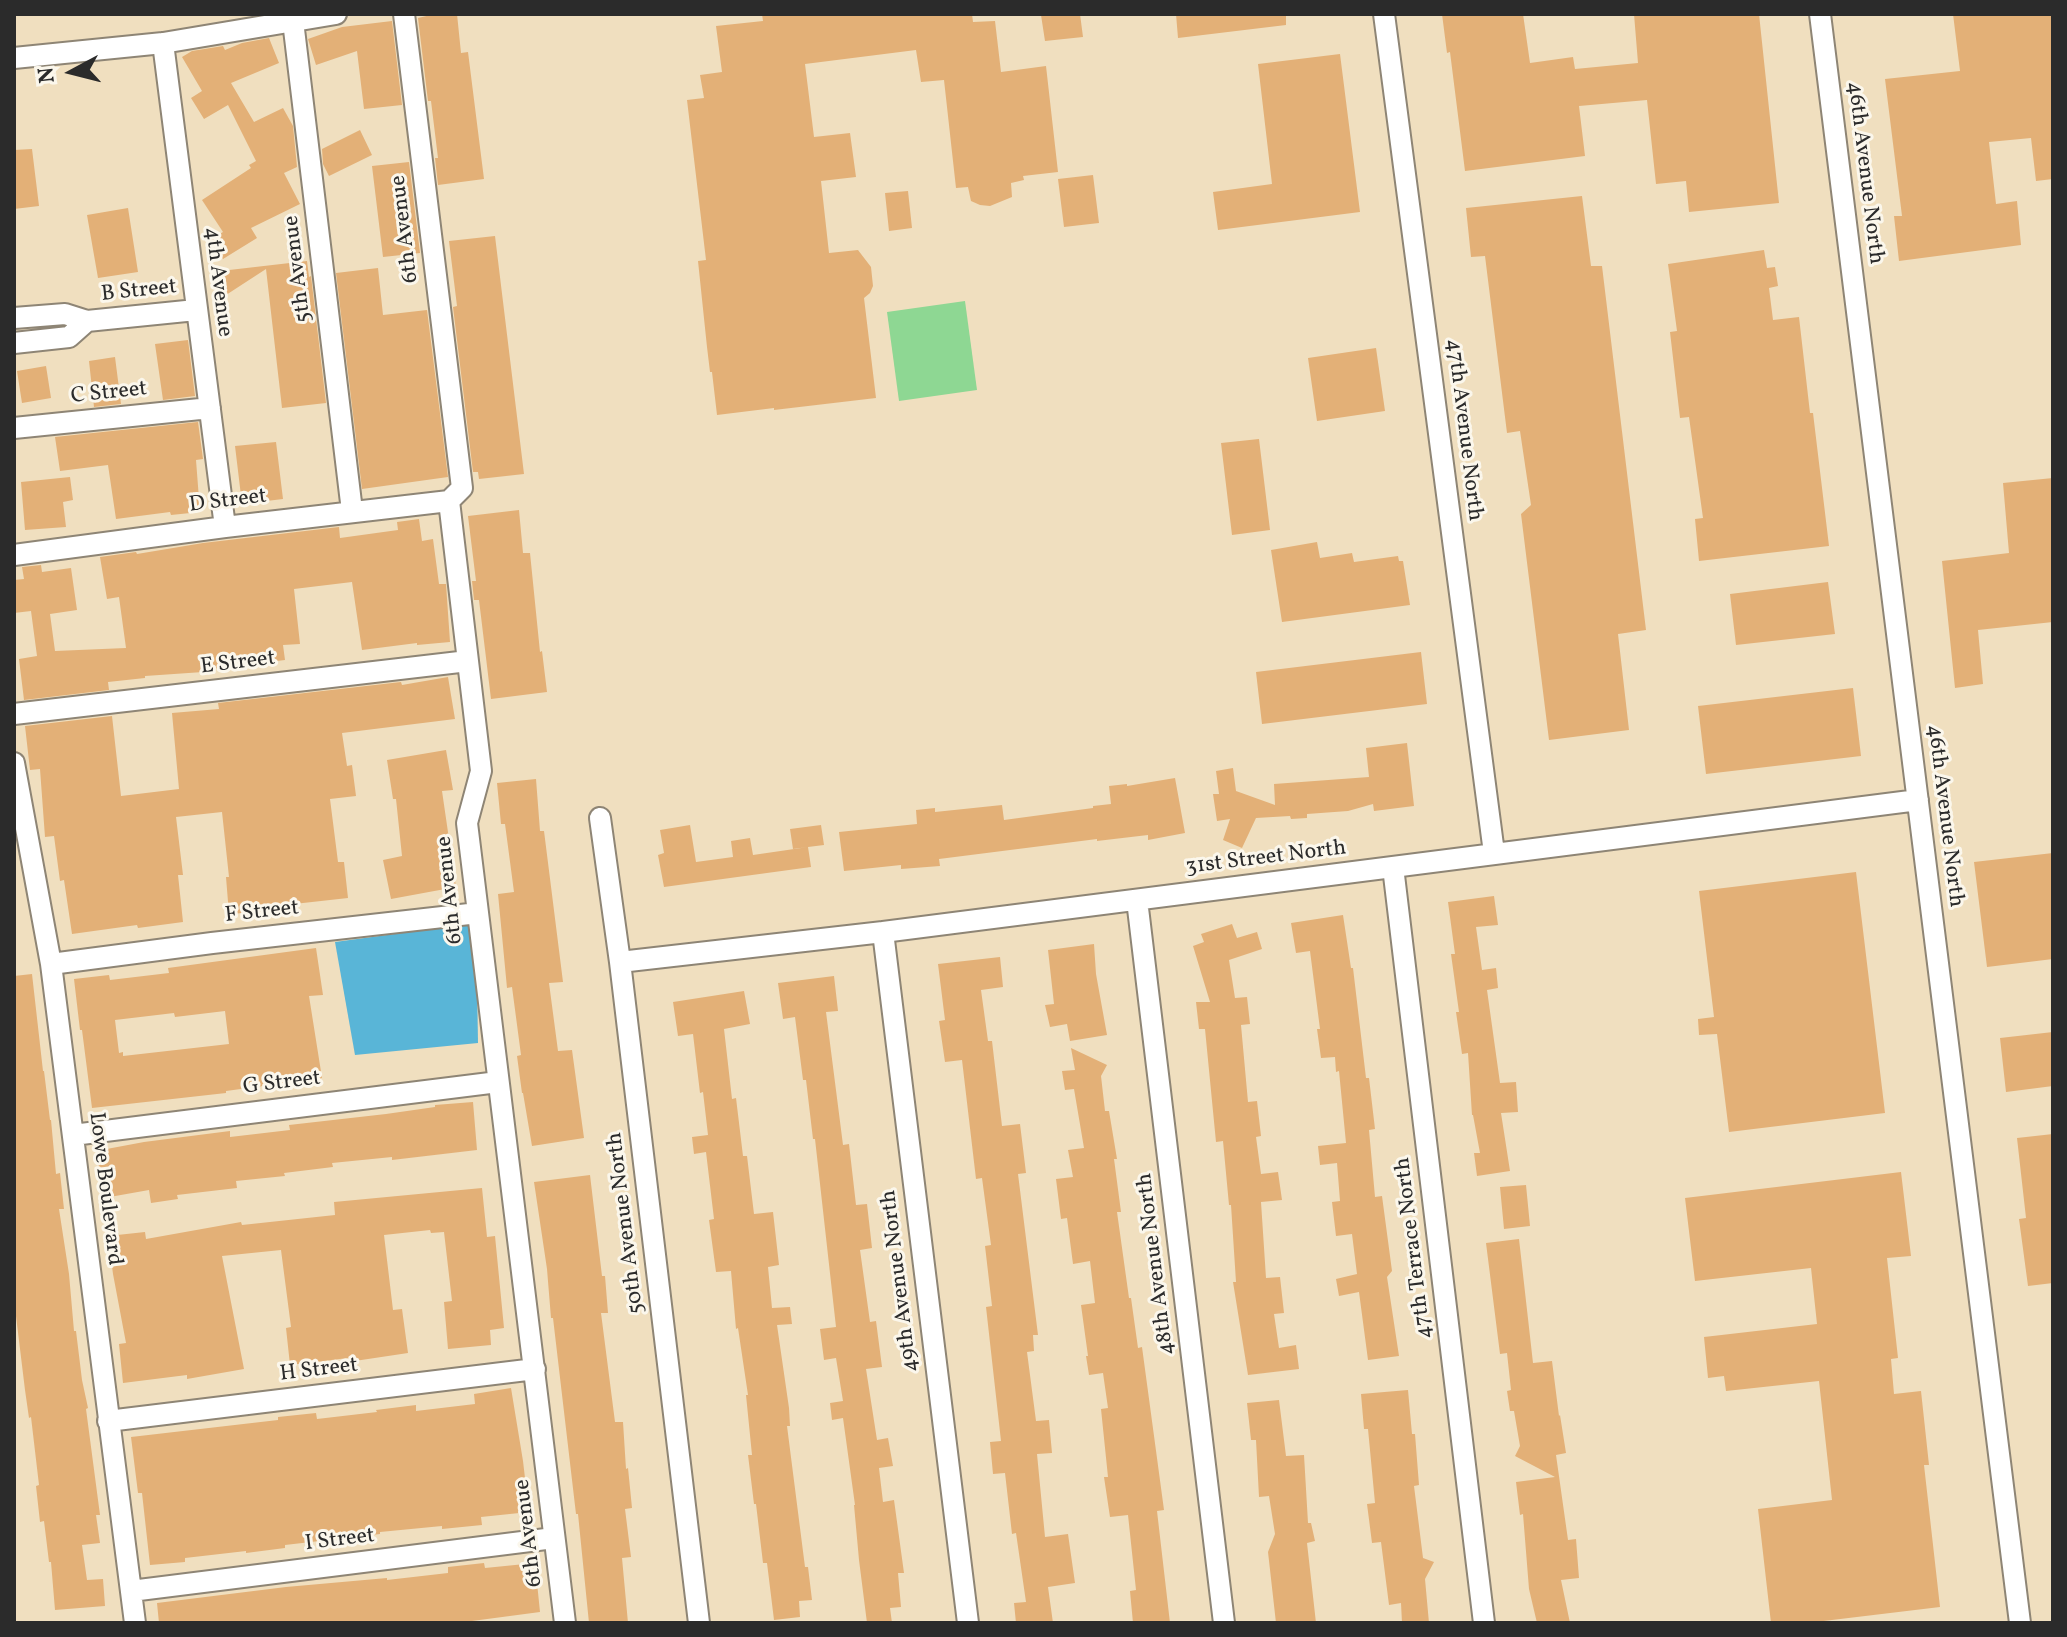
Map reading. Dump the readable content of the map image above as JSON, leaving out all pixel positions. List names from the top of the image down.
{
  "streets": {
    "street": [
      "46th Avenue North",
      "6th Avenue",
      "5th Avenue",
      "4th Avenue",
      "B Street",
      "C Street",
      "47th Avenue North",
      "D Street",
      "E Street",
      "31st Street North",
      "F Street",
      "G Street",
      "Lowe Boulevard",
      "50th Avenue North",
      "47th Terrace North",
      "48th Avenue North",
      "49th Avenue North",
      "H Street",
      "I Street"
    ]
  },
  "crossings": [
    ["46th Avenue North", "31st Street North"],
    ["6th Avenue", "D Street"],
    ["6th Avenue", "E Street"],
    ["6th Avenue", "F Street"],
    ["6th Avenue", "G Street"],
    ["6th Avenue", "H Street"],
    ["6th Avenue", "I Street"],
    ["5th Avenue", "D Street"],
    ["4th Avenue", "B Street"],
    ["4th Avenue", "C Street"],
    ["4th Avenue", "D Street"],
    ["47th Avenue North", "31st Street North"],
    ["31st Street North", "50th Avenue North"],
    ["31st Street North", "47th Terrace North"],
    ["31st Street North", "48th Avenue North"],
    ["31st Street North", "49th Avenue North"],
    ["F Street", "Lowe Boulevard"],
    ["G Street", "Lowe Boulevard"],
    ["Lowe Boulevard", "H Street"],
    ["Lowe Boulevard", "I Street"]
  ],
  "north": "left"
}
